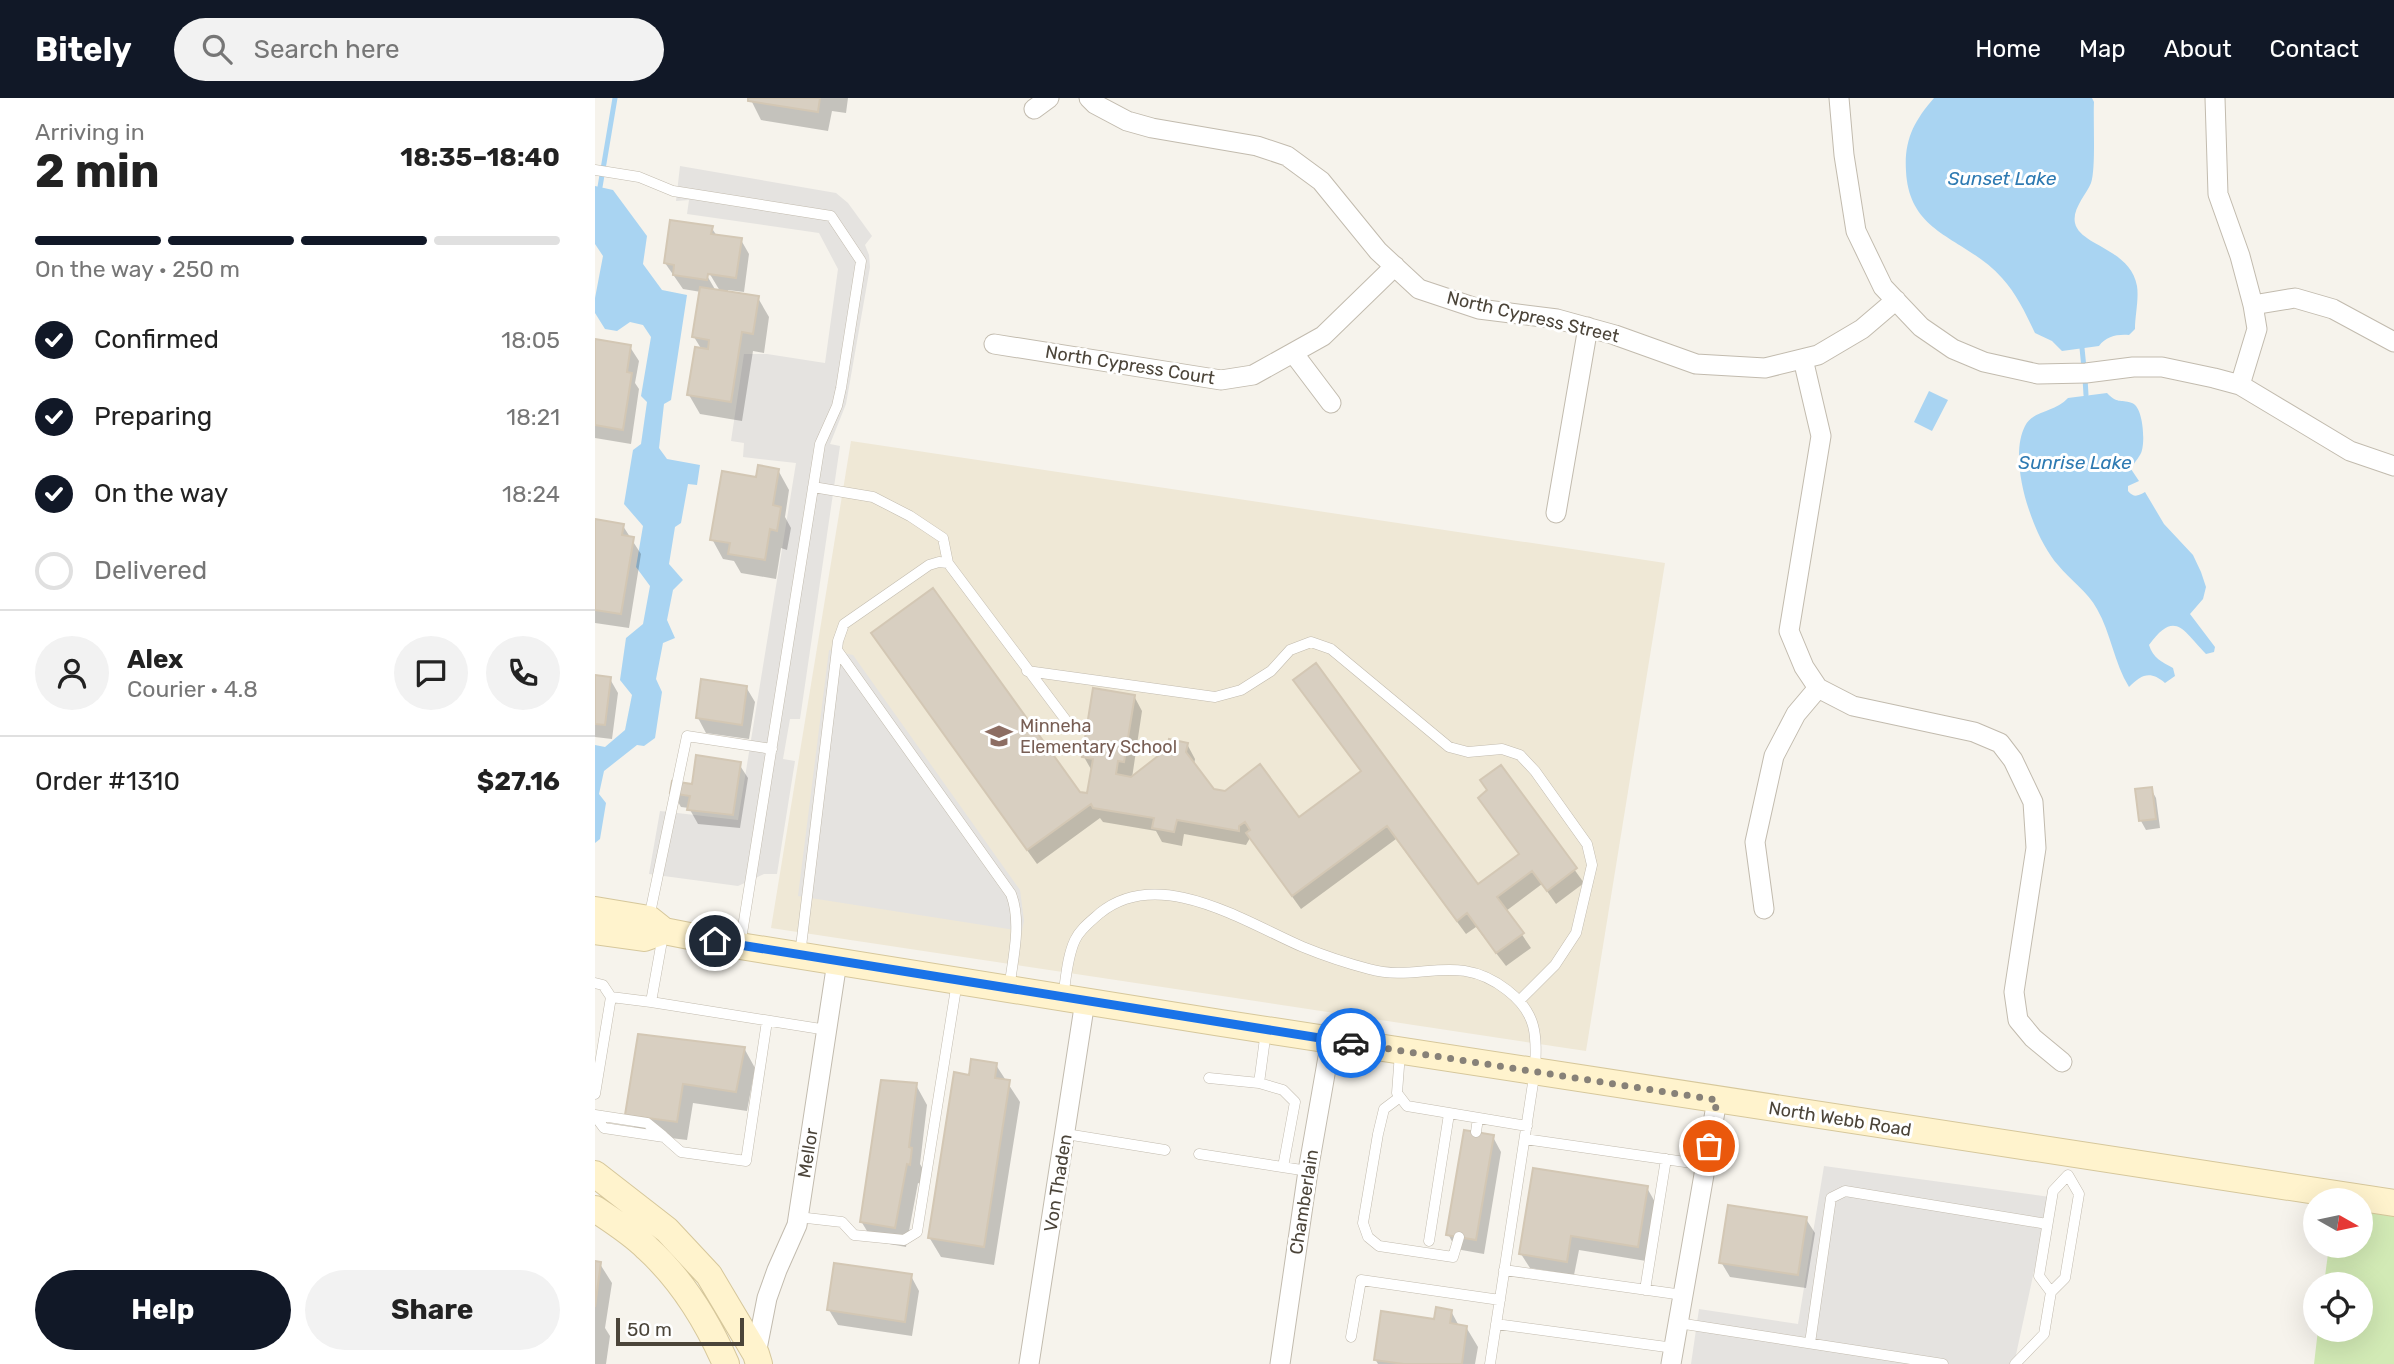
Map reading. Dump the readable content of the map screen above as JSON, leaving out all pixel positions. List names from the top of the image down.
{
  "streets": {
    "main road": ["North Webb Road"],
    "street": [
      "North Cypress Street",
      "North Cypress Court",
      "Mellor",
      "Von Thaden",
      "Chamberlain"
    ]
  },
  "crossings": [
    ["North Cypress Street", "North Cypress Court"],
    ["North Webb Road", "Mellor"],
    ["North Webb Road", "Von Thaden"],
    ["North Webb Road", "Chamberlain"]
  ],
  "water": ["Sunset Lake", "Sunrise Lake"],
  "places": {
    "school or university": ["Minneha Elementary School"]
  },
  "scale_bar": "50 m",
  "north": "right",
  "page": {
    "header": "Bitely",
    "search": "Search here",
    "nav": [
      "Home",
      "Map",
      "About",
      "Contact"
    ],
    "heading": ["2 min", "Arriving in", "18:35–18:40"],
    "panel": [
      "Alex",
      "Courier · 4.8",
      "Order #1310",
      "$27.16"
    ],
    "bar": "On the way · 250 m",
    "list": [
      ["Confirmed", "18:05"],
      ["Preparing", "18:21"],
      ["On the way", "18:24"],
      "Delivered"
    ],
    "buttons": ["Help", "Share"],
    "scale": "50 m"
  }
}
